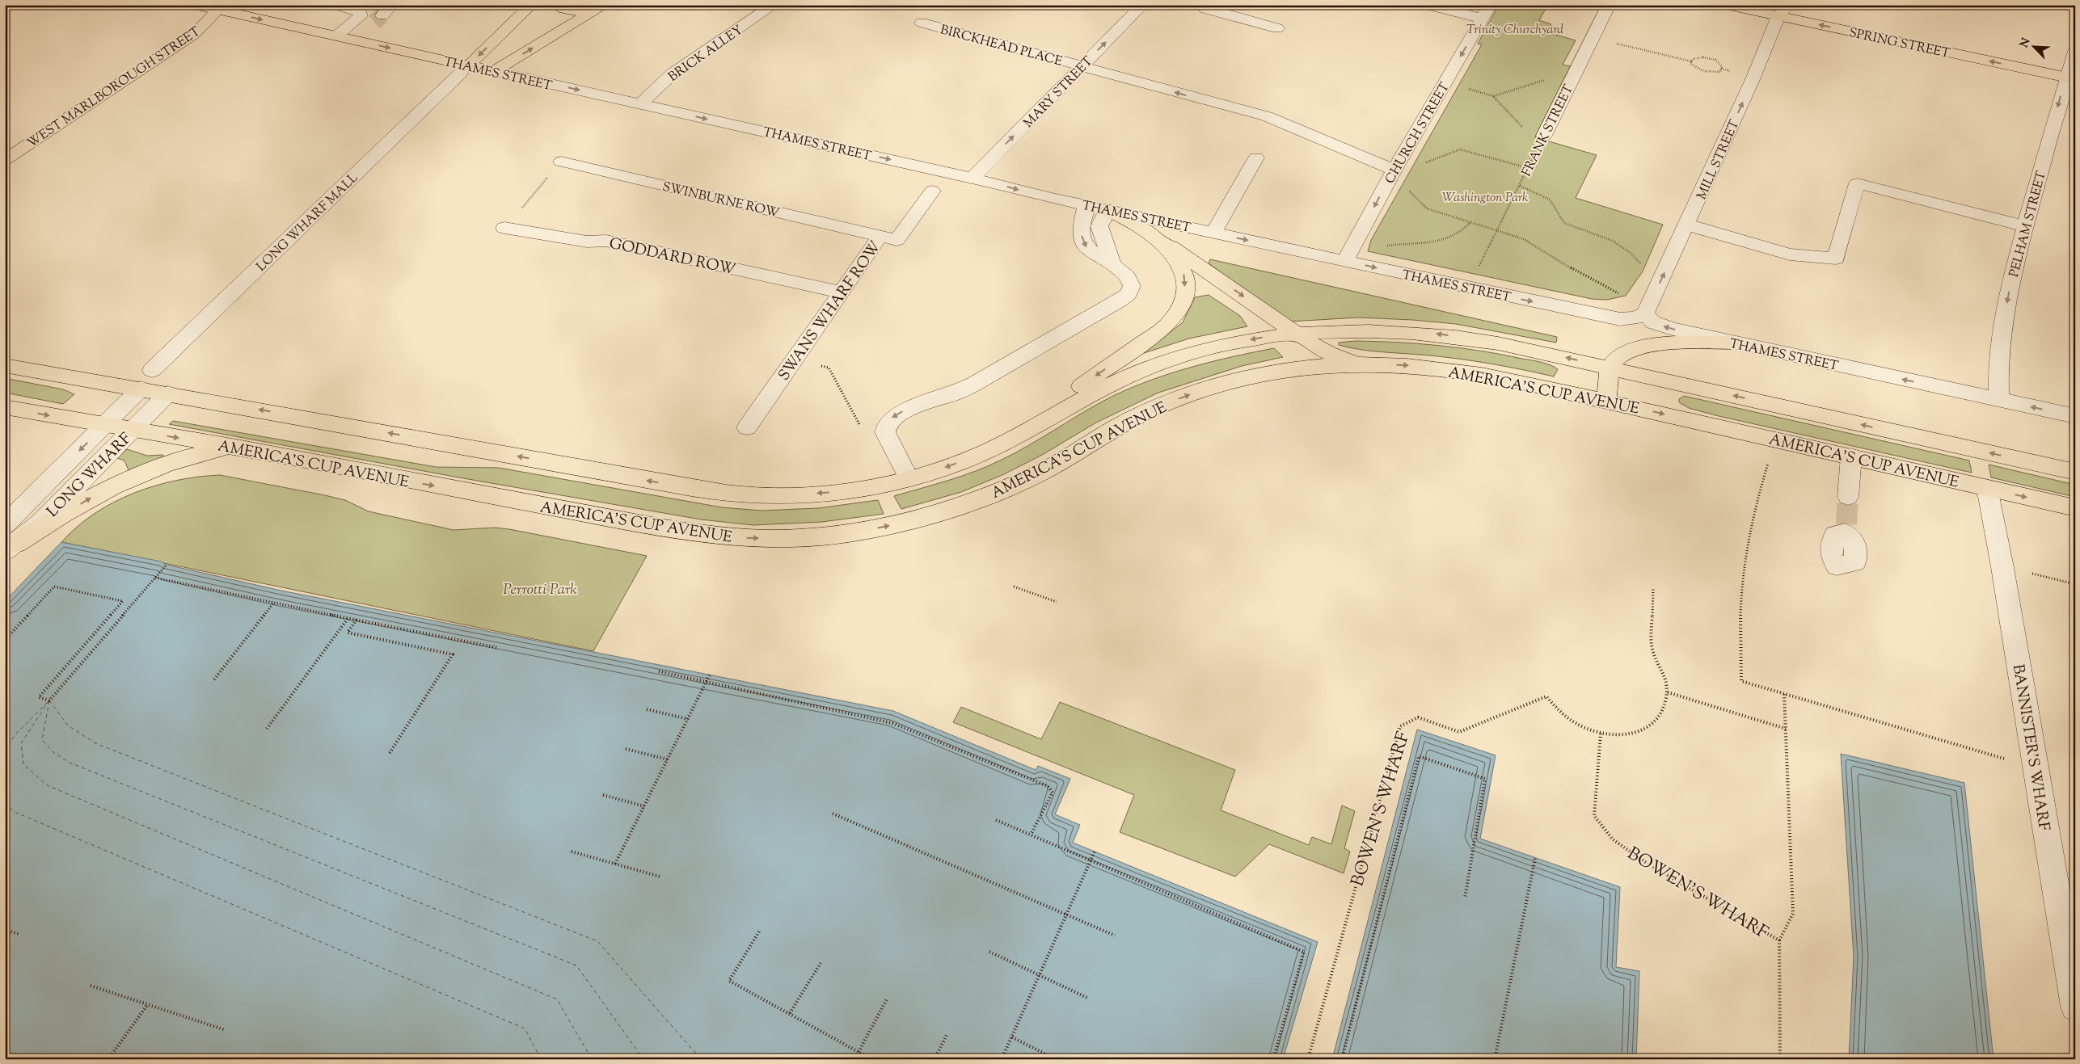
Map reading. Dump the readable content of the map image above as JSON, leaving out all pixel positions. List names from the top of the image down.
{
  "streets": {
    "main road": [
      "SPRING STREET",
      "THAMES STREET",
      "WEST MARLBOROUGH STREET",
      "AMERICA'S CUP AVENUE"
    ],
    "street": [
      "BIRCKHEAD PLACE",
      "BRICK ALLEY",
      "MARY STREET",
      "FRANK STREET",
      "CHURCH STREET",
      "MILL STREET",
      "SWINBURNE ROW",
      "LONG WHARF MALL",
      "PELHAM STREET",
      "GODDARD ROW",
      "SWANS WHARF ROW",
      "LONG WHARF",
      "BANNISTER'S WHARF"
    ],
    "path": ["BOWEN'S WHARF"]
  },
  "crossings": [
    ["SPRING STREET", "MILL STREET"],
    ["SPRING STREET", "PELHAM STREET"],
    ["BIRCKHEAD PLACE", "MARY STREET"],
    ["BIRCKHEAD PLACE", "CHURCH STREET"],
    ["BRICK ALLEY", "THAMES STREET"],
    ["THAMES STREET", "WEST MARLBOROUGH STREET"],
    ["THAMES STREET", "MARY STREET"],
    ["THAMES STREET", "CHURCH STREET"],
    ["THAMES STREET", "MILL STREET"],
    ["THAMES STREET", "LONG WHARF MALL"],
    ["THAMES STREET", "PELHAM STREET"],
    ["SWINBURNE ROW", "SWANS WHARF ROW"],
    ["GODDARD ROW", "SWANS WHARF ROW"],
    ["AMERICA'S CUP AVENUE", "LONG WHARF"],
    ["AMERICA'S CUP AVENUE", "BANNISTER'S WHARF"]
  ],
  "one_way": [
    "SPRING STREET",
    "MARY STREET",
    "CHURCH STREET",
    "MILL STREET",
    "PELHAM STREET"
  ],
  "parks": ["Trinity Churchyard", "Washington Park", "Perrotti Park"],
  "north": "top left"
}
